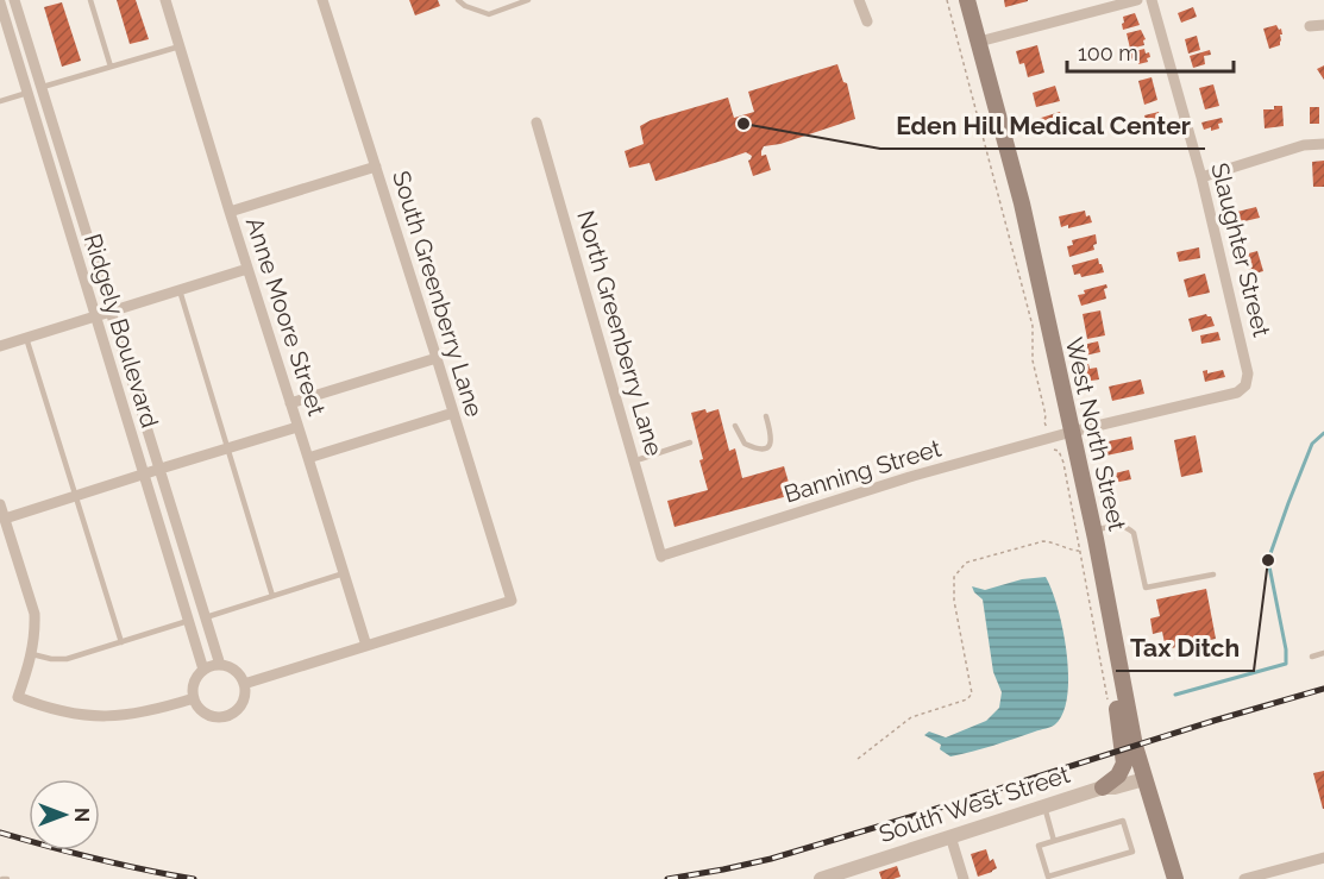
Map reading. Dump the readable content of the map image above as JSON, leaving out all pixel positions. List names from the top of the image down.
{
  "streets": {
    "main road": ["West North Street"],
    "street": [
      "Slaughter Street",
      "South Greenberry Lane",
      "Anne Moore Street",
      "Ridgely Boulevard",
      "North Greenberry Lane",
      "Banning Street",
      "South West Street"
    ]
  },
  "crossings": [
    ["Slaughter Street", "Banning Street"],
    ["South Greenberry Lane", "Anne Moore Street"],
    ["North Greenberry Lane", "Banning Street"],
    ["West North Street", "Banning Street"],
    ["West North Street", "South West Street"]
  ],
  "places": ["Eden Hill Medical Center", "Tax Ditch"],
  "scale_bar": "100 m",
  "north": "right"
}
